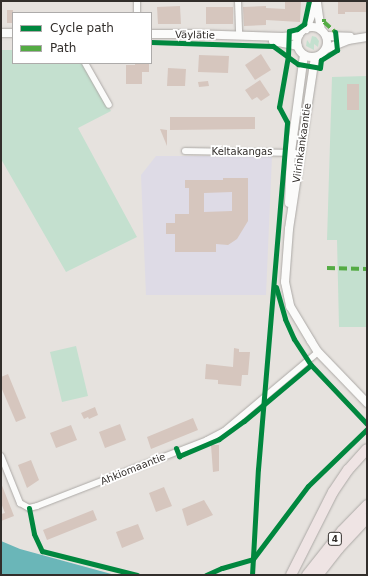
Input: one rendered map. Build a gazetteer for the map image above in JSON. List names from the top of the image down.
{
  "streets": {
    "highway": ["4"],
    "street": [
      "Väylätie",
      "Viirinkankaantie",
      "Keltakangas",
      "Ahkiomaantie"
    ]
  },
  "crossings": [
    ["Väylätie", "Viirinkankaantie"],
    ["Viirinkankaantie", "Keltakangas"],
    ["Viirinkankaantie", "Ahkiomaantie"]
  ],
  "legend": ["Cycle path", "Path"]
}
